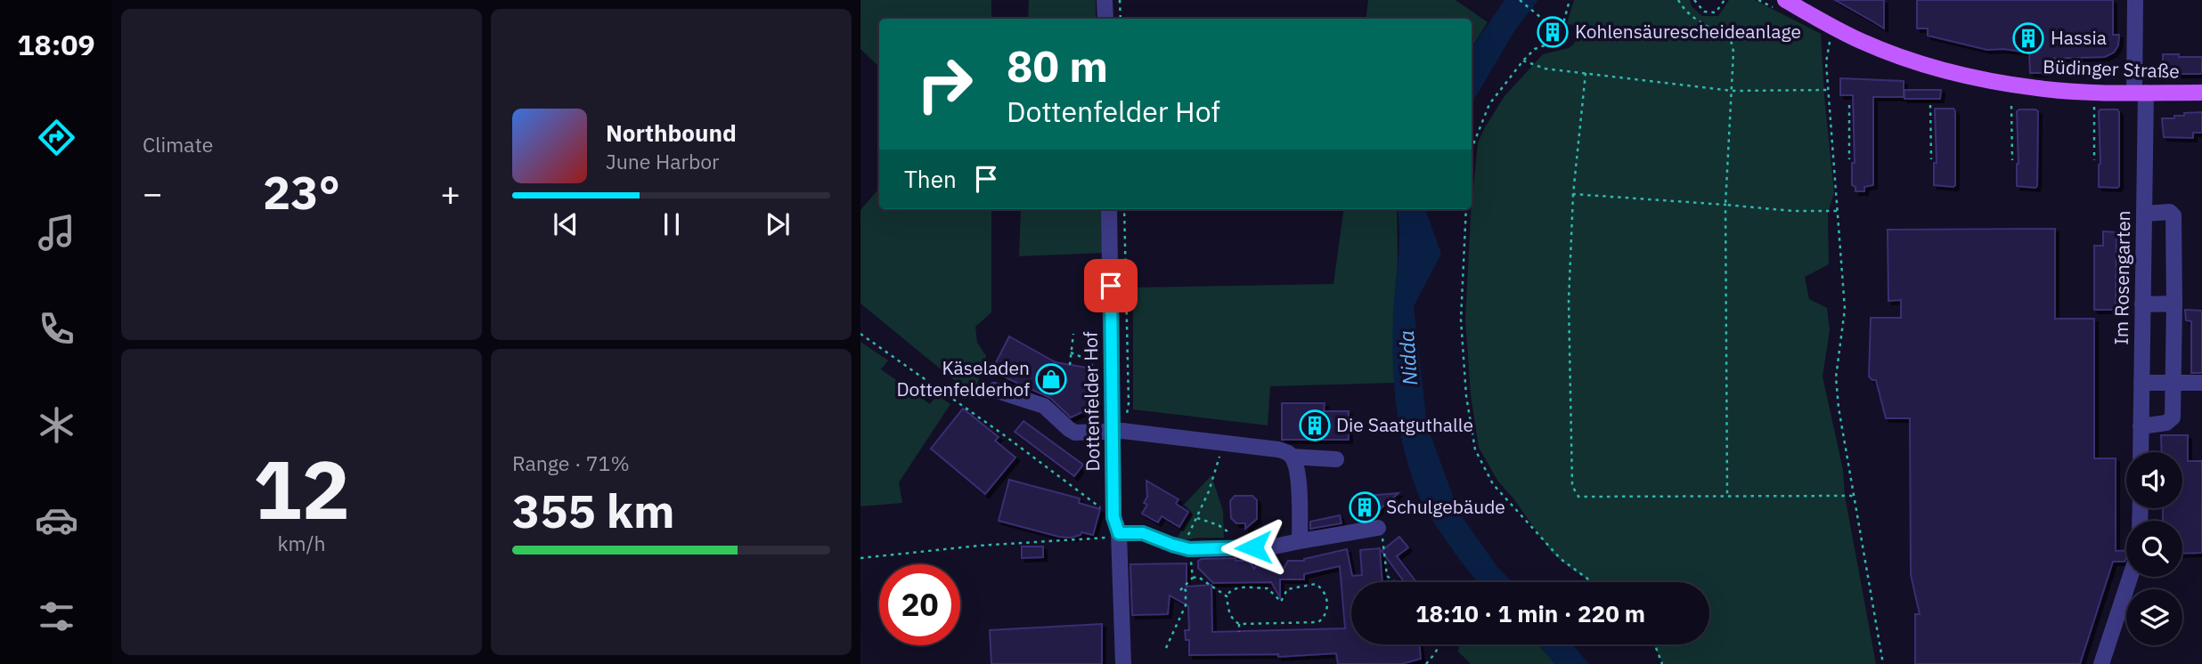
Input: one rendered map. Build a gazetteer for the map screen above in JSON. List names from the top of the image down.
{
  "streets": {
    "main road": ["Büdinger Straße"],
    "street": ["Im Rosengarten", "Dottenfelder Hof"]
  },
  "crossings": [
    ["Büdinger Straße", "Im Rosengarten"]
  ],
  "water": ["Nidda"],
  "places": {
    "building": [
      "Kohlensäurescheideanlage",
      "Hassia",
      "Die Saatguthalle",
      "Schulgebäude"
    ],
    "shop": ["Käseladen Dottenfelderhof"]
  },
  "page": {
    "tabs": "18:09",
    "tile": [
      "Climate",
      ["12", "km/h"],
      ["Range · 71%", "355 km"]
    ],
    "turn": ["80 m", "Dottenfelder Hof"],
    "song": ["Northbound", "June Harbor"],
    "then": "Then",
    "heat": ["−", "23°", "+"],
    "limit": "20",
    "trip": "18:10 · 1 min · 220 m"
  }
}
